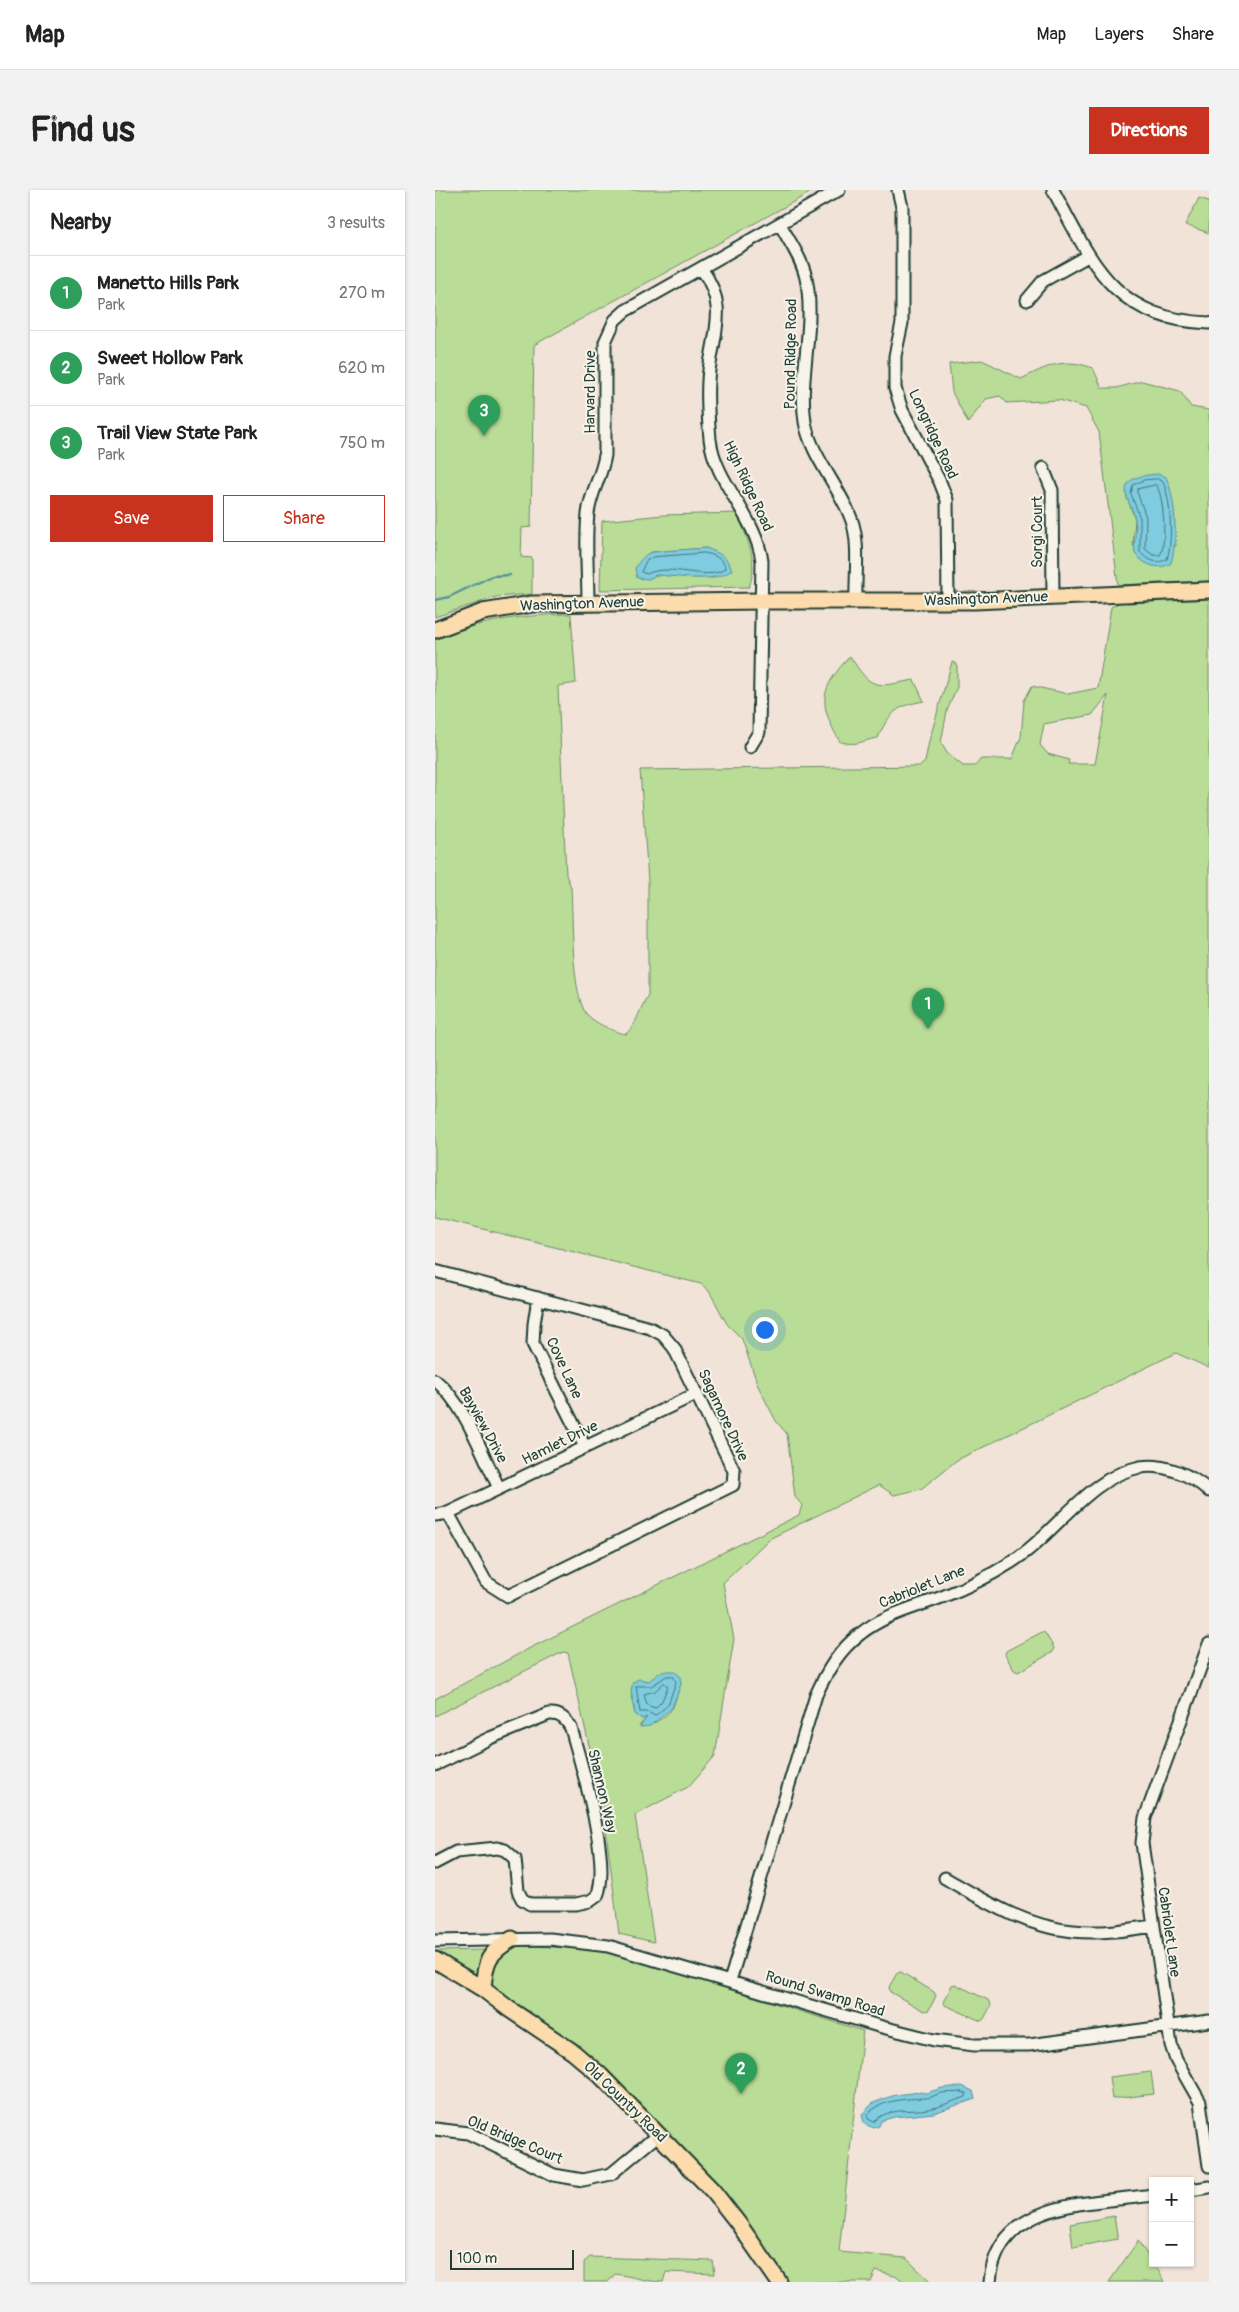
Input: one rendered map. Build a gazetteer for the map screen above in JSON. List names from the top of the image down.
{
  "streets": {
    "main road": ["Washington Avenue", "Old Country Road"],
    "street": [
      "Pound Ridge Road",
      "Harvard Drive",
      "Longridge Road",
      "High Ridge Road",
      "Sorgi Court",
      "Cove Lane",
      "Sagamore Drive",
      "Bayview Drive",
      "Hamlet Drive",
      "Cabriolet Lane",
      "Shannon Way",
      "Round Swamp Road",
      "Old Bridge Court"
    ]
  },
  "crossings": [
    ["Pound Ridge Road", "Harvard Drive"],
    ["Pound Ridge Road", "Washington Avenue"],
    ["Harvard Drive", "High Ridge Road"],
    ["Harvard Drive", "Washington Avenue"],
    ["Longridge Road", "Washington Avenue"],
    ["High Ridge Road", "Washington Avenue"],
    ["Sorgi Court", "Washington Avenue"],
    ["Cove Lane", "Sagamore Drive"],
    ["Cove Lane", "Hamlet Drive"],
    ["Sagamore Drive", "Hamlet Drive"],
    ["Bayview Drive", "Hamlet Drive"],
    ["Cabriolet Lane", "Round Swamp Road"],
    ["Old Country Road", "Old Bridge Court"]
  ],
  "scale_bar": "100 m",
  "page": {
    "header": "Map",
    "nav": ["Map", "Layers", "Share"],
    "buttons": [
      "Directions",
      ["Save", "Share"]
    ],
    "title": "Find us",
    "heading": ["Nearby", "3 results"],
    "list": [
      {
        "mark": "1",
        "name": "Manetto Hills Park",
        "note": "Park",
        "value": "270 m"
      },
      {
        "mark": "2",
        "name": "Sweet Hollow Park",
        "note": "Park",
        "value": "620 m"
      },
      {
        "mark": "3",
        "name": "Trail View State Park",
        "note": "Park",
        "value": "750 m"
      }
    ],
    "pins": ["3", "1", "2"],
    "map_buttons": ["+", "−"],
    "scale": "100 m"
  }
}
